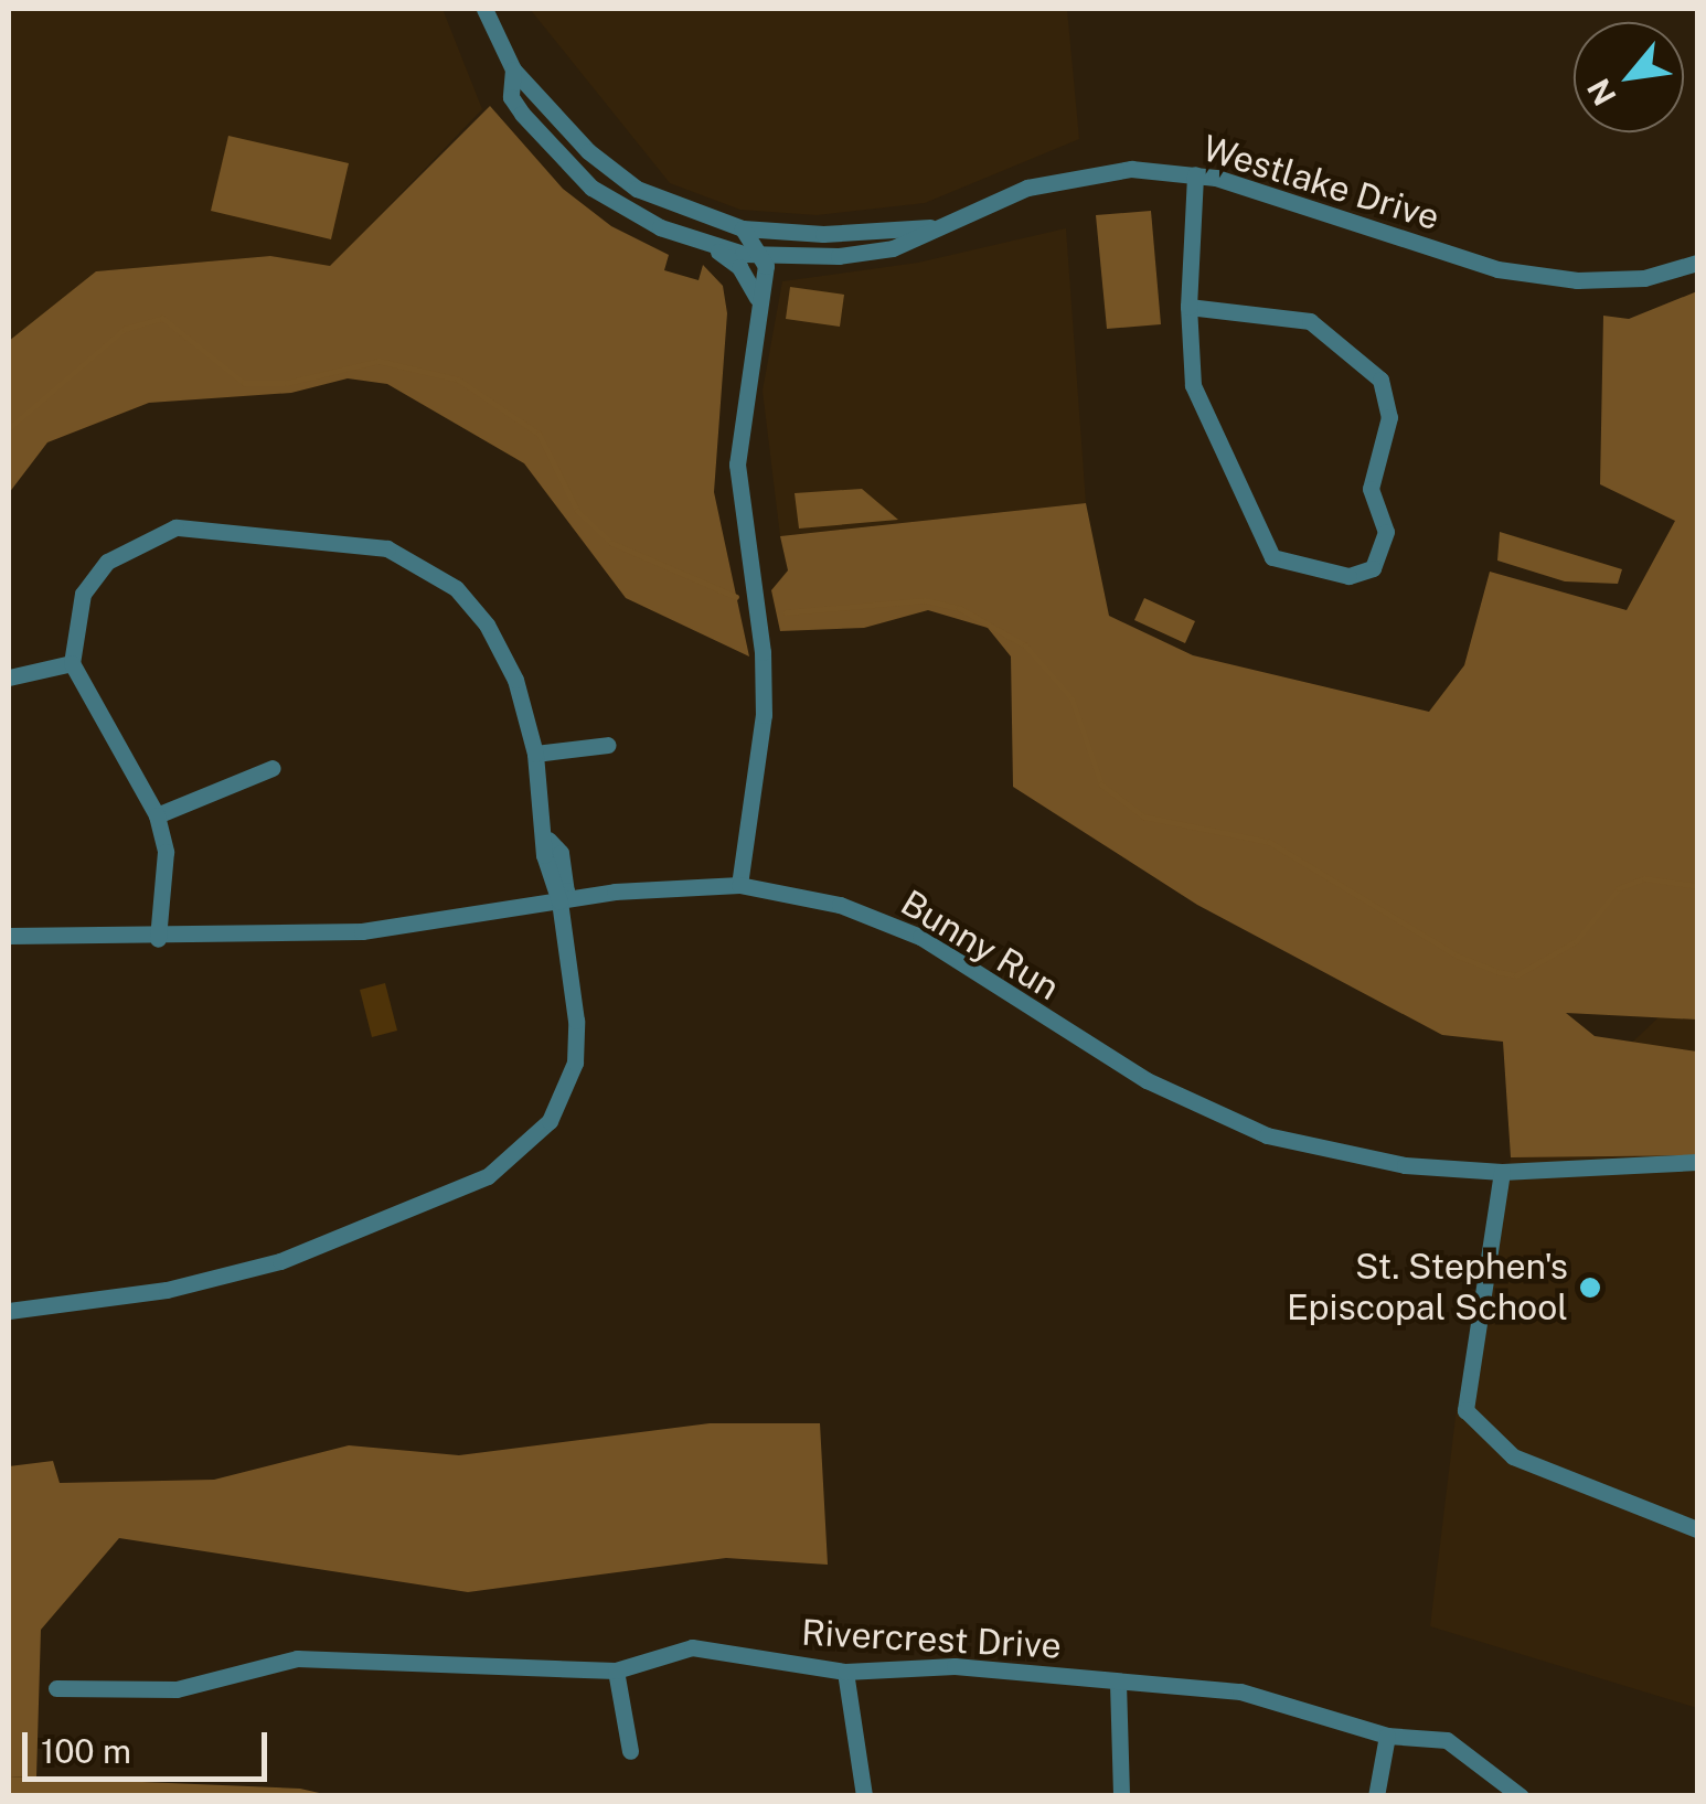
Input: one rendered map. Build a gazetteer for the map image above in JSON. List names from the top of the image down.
{
  "streets": {
    "street": ["Westlake Drive", "Bunny Run", "Rivercrest Drive"]
  },
  "places": ["St. Stephen's Episcopal School"],
  "scale_bar": "100 m",
  "north": "bottom left"
}
